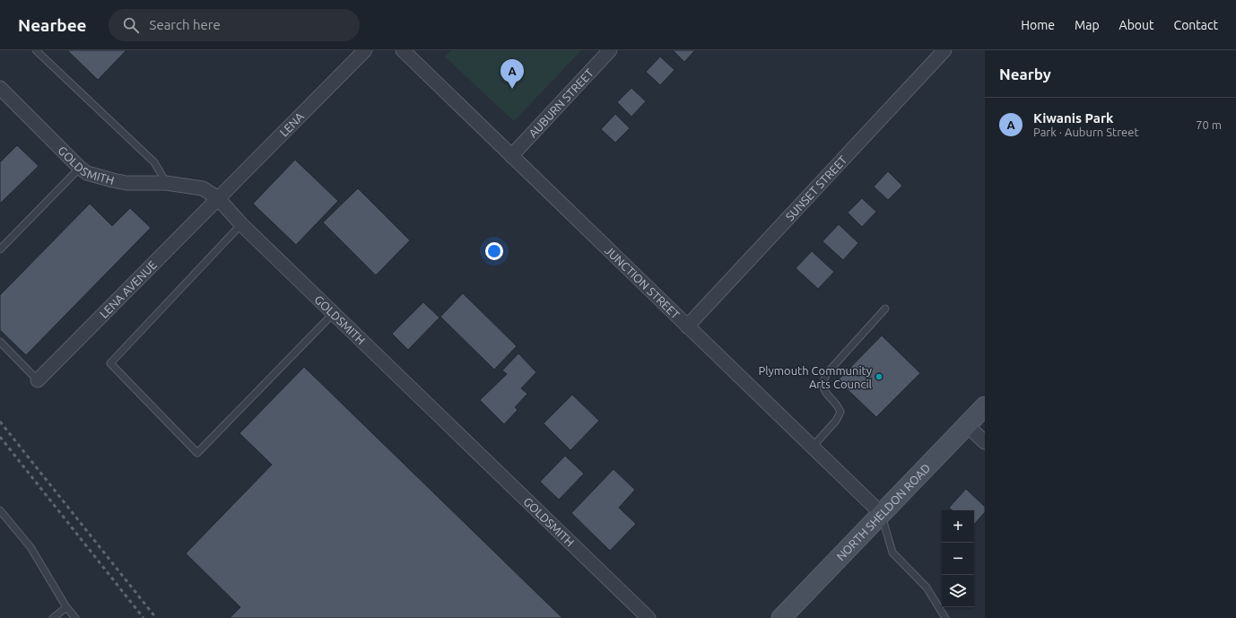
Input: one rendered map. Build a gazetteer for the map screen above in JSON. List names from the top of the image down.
{
  "streets": {
    "main road": ["NORTH SHELDON ROAD"],
    "street": [
      "AUBURN STREET",
      "LENA",
      "GOLDSMITH",
      "SUNSET STREET",
      "JUNCTION STREET",
      "LENA AVENUE"
    ]
  },
  "crossings": [
    ["AUBURN STREET", "JUNCTION STREET"],
    ["LENA", "GOLDSMITH"],
    ["LENA", "LENA AVENUE"],
    ["GOLDSMITH", "LENA AVENUE"],
    ["SUNSET STREET", "JUNCTION STREET"],
    ["JUNCTION STREET", "NORTH SHELDON ROAD"]
  ],
  "places": ["Plymouth Community Arts Council"],
  "page": {
    "header": "Nearbee",
    "search": "Search here",
    "nav": [
      "Home",
      "Map",
      "About",
      "Contact"
    ],
    "heading": "Nearby",
    "pins": "A",
    "list": [
      {
        "mark": "A",
        "name": "Kiwanis Park",
        "note": "Park · Auburn Street",
        "value": "70 m"
      }
    ],
    "map_buttons": ["+", "−"]
  }
}
